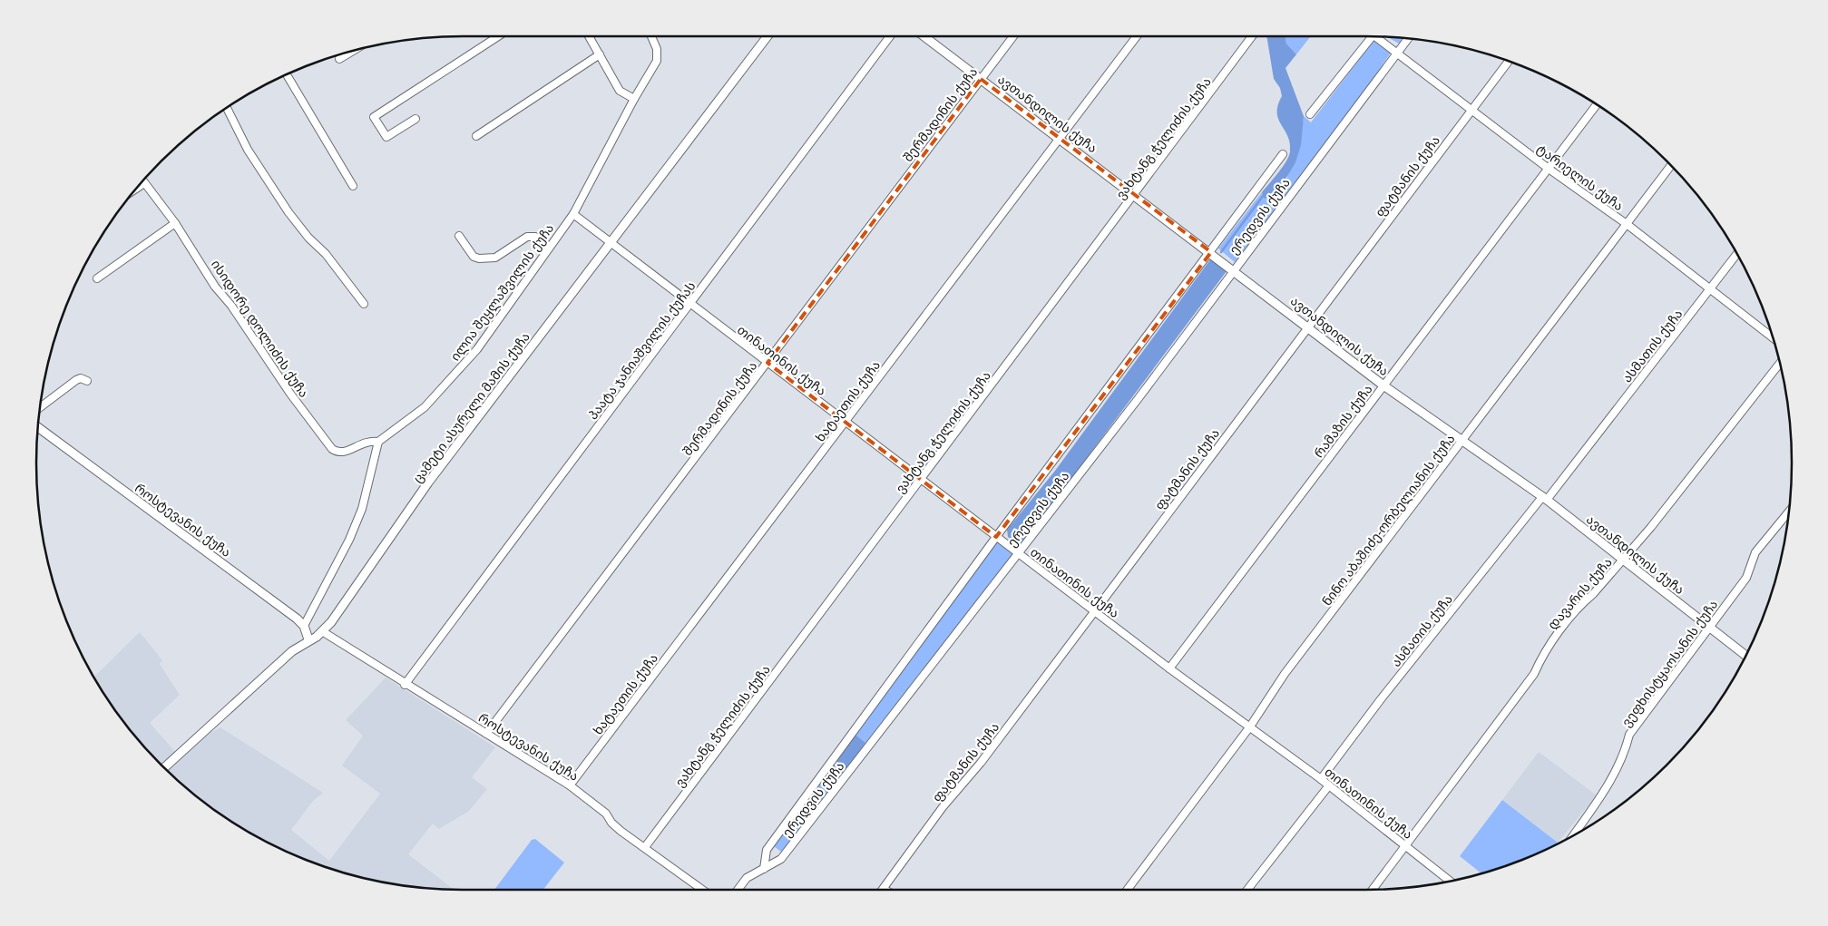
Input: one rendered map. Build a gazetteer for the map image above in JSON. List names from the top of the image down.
{
  "streets": {
    "street": [
      "ავთანდილის ქუჩა",
      "შერმადინის ქუჩა",
      "ვახტანგ ჭელიძის ქუჩა",
      "ფატმანის ქუჩა",
      "ტარიელის ქუჩა",
      "ერედვის ქუჩა",
      "ილია შეყლაშვილის ქუჩა",
      "ისიდორე დოლიძის ქუჩა",
      "ასმათის ქუჩა",
      "პაატა ჯანიაშვილის ქუჩას",
      "თინათინის ქუჩა",
      "ხატაეთის ქუჩა",
      "ცამეტი ასურელი მამის ქუჩა",
      "რამაზის ქუჩა",
      "როსტევანის ქუჩა",
      "ნინო აბაშიძე-ორბელიანის ქუჩა",
      "დავარის ქუჩა",
      "ვეფხისტყაოსანის ქუჩა"
    ]
  },
  "crossings": [
    ["ავთანდილის ქუჩა", "შერმადინის ქუჩა"],
    ["ავთანდილის ქუჩა", "ვახტანგ ჭელიძის ქუჩა"],
    ["ავთანდილის ქუჩა", "ფატმანის ქუჩა"],
    ["ავთანდილის ქუჩა", "ერედვის ქუჩა"],
    ["ავთანდილის ქუჩა", "ასმათის ქუჩა"],
    ["ავთანდილის ქუჩა", "ხატაეთის ქუჩა"],
    ["ავთანდილის ქუჩა", "რამაზის ქუჩა"],
    ["ავთანდილის ქუჩა", "ნინო აბაშიძე-ორბელიანის ქუჩა"],
    ["ავთანდილის ქუჩა", "დავარის ქუჩა"],
    ["ავთანდილის ქუჩა", "ვეფხისტყაოსანის ქუჩა"],
    ["შერმადინის ქუჩა", "თინათინის ქუჩა"],
    ["შერმადინის ქუჩა", "როსტევანის ქუჩა"],
    ["ვახტანგ ჭელიძის ქუჩა", "თინათინის ქუჩა"],
    ["ვახტანგ ჭელიძის ქუჩა", "როსტევანის ქუჩა"],
    ["ფატმანის ქუჩა", "ტარიელის ქუჩა"],
    ["ფატმანის ქუჩა", "თინათინის ქუჩა"],
    ["ტარიელის ქუჩა", "ერედვის ქუჩა"],
    ["ტარიელის ქუჩა", "ასმათის ქუჩა"],
    ["ტარიელის ქუჩა", "რამაზის ქუჩა"],
    ["ტარიელის ქუჩა", "ნინო აბაშიძე-ორბელიანის ქუჩა"],
    ["ერედვის ქუჩა", "თინათინის ქუჩა"],
    ["ილია შეყლაშვილის ქუჩა", "ისიდორე დოლიძის ქუჩა"],
    ["ილია შეყლაშვილის ქუჩა", "თინათინის ქუჩა"],
    ["ასმათის ქუჩა", "თინათინის ქუჩა"],
    ["პაატა ჯანიაშვილის ქუჩას", "თინათინის ქუჩა"],
    ["პაატა ჯანიაშვილის ქუჩას", "როსტევანის ქუჩა"],
    ["თინათინის ქუჩა", "ხატაეთის ქუჩა"],
    ["თინათინის ქუჩა", "ცამეტი ასურელი მამის ქუჩა"],
    ["თინათინის ქუჩა", "რამაზის ქუჩა"],
    ["თინათინის ქუჩა", "ნინო აბაშიძე-ორბელიანის ქუჩა"],
    ["თინათინის ქუჩა", "დავარის ქუჩა"],
    ["ხატაეთის ქუჩა", "როსტევანის ქუჩა"],
    ["ცამეტი ასურელი მამის ქუჩა", "როსტევანის ქუჩა"]
  ]
}
